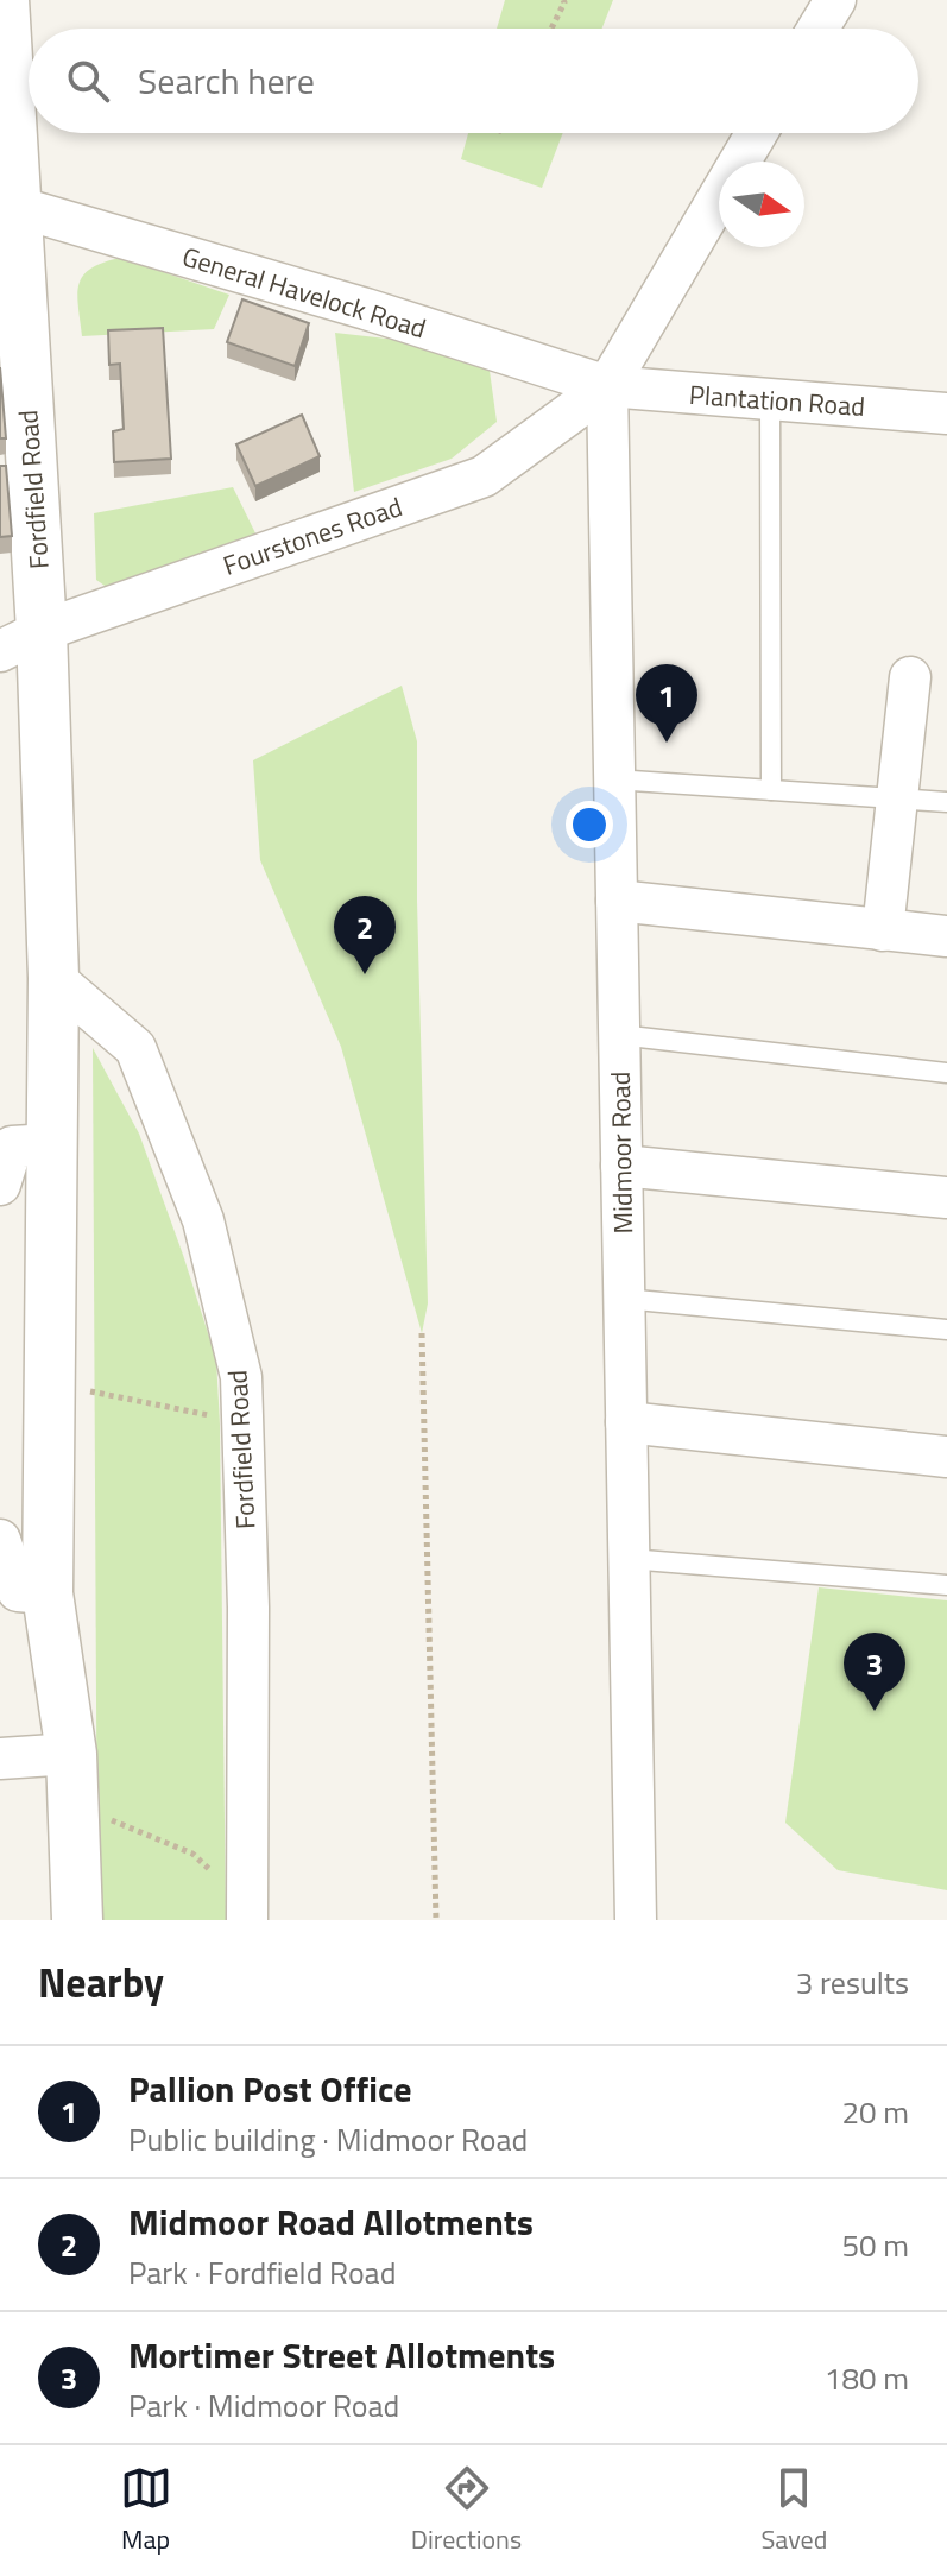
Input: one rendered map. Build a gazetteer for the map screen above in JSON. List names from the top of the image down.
{
  "streets": {
    "street": [
      "General Havelock Road",
      "Plantation Road",
      "Fordfield Road",
      "Fourstones Road",
      "Midmoor Road"
    ]
  },
  "crossings": [
    ["General Havelock Road", "Plantation Road"],
    ["General Havelock Road", "Fordfield Road"],
    ["General Havelock Road", "Fourstones Road"],
    ["General Havelock Road", "Midmoor Road"],
    ["Plantation Road", "Fourstones Road"],
    ["Plantation Road", "Midmoor Road"],
    ["Fordfield Road", "Fourstones Road"],
    ["Fourstones Road", "Midmoor Road"]
  ],
  "north": "right",
  "page": {
    "search": "Search here",
    "pins": ["1", "2", "3"],
    "heading": ["Nearby", "3 results"],
    "list": [
      {
        "mark": "1",
        "name": "Pallion Post Office",
        "note": "Public building · Midmoor Road",
        "value": "20 m"
      },
      {
        "mark": "2",
        "name": "Midmoor Road Allotments",
        "note": "Park · Fordfield Road",
        "value": "50 m"
      },
      {
        "mark": "3",
        "name": "Mortimer Street Allotments",
        "note": "Park · Midmoor Road",
        "value": "180 m"
      }
    ],
    "nav": ["Map", "Directions", "Saved"]
  }
}
